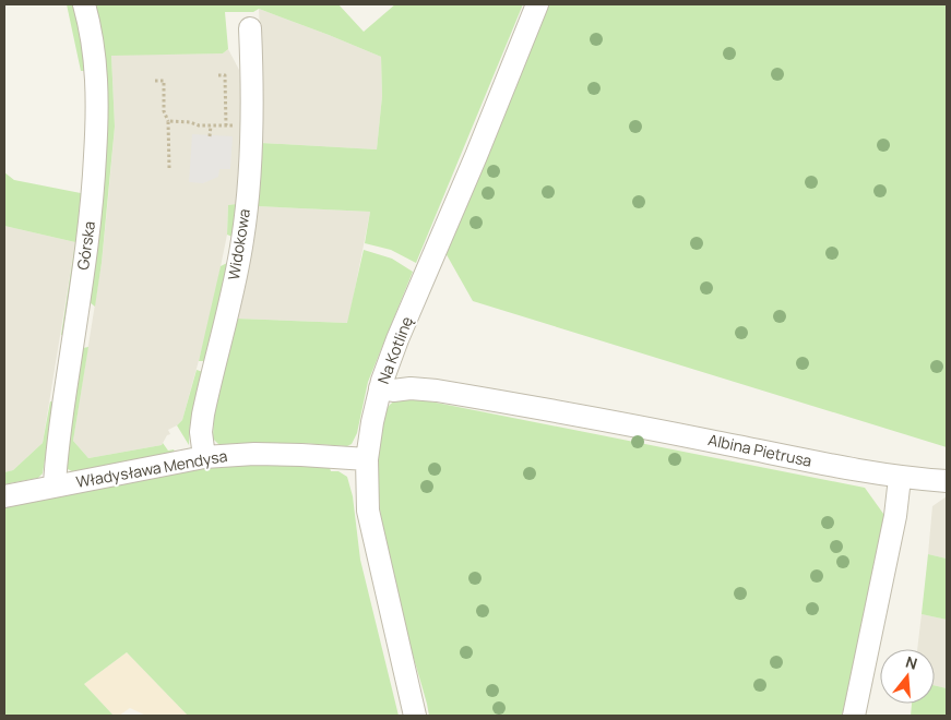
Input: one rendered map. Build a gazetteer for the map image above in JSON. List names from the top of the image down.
{
  "streets": {
    "street": [
      "Widokowa",
      "Górska",
      "Na Kotlinę",
      "Albina Pietrusa",
      "Władysława Mendysa"
    ]
  },
  "crossings": [
    ["Widokowa", "Władysława Mendysa"],
    ["Górska", "Władysława Mendysa"],
    ["Na Kotlinę", "Albina Pietrusa"],
    ["Na Kotlinę", "Władysława Mendysa"]
  ],
  "north": "top"
}
